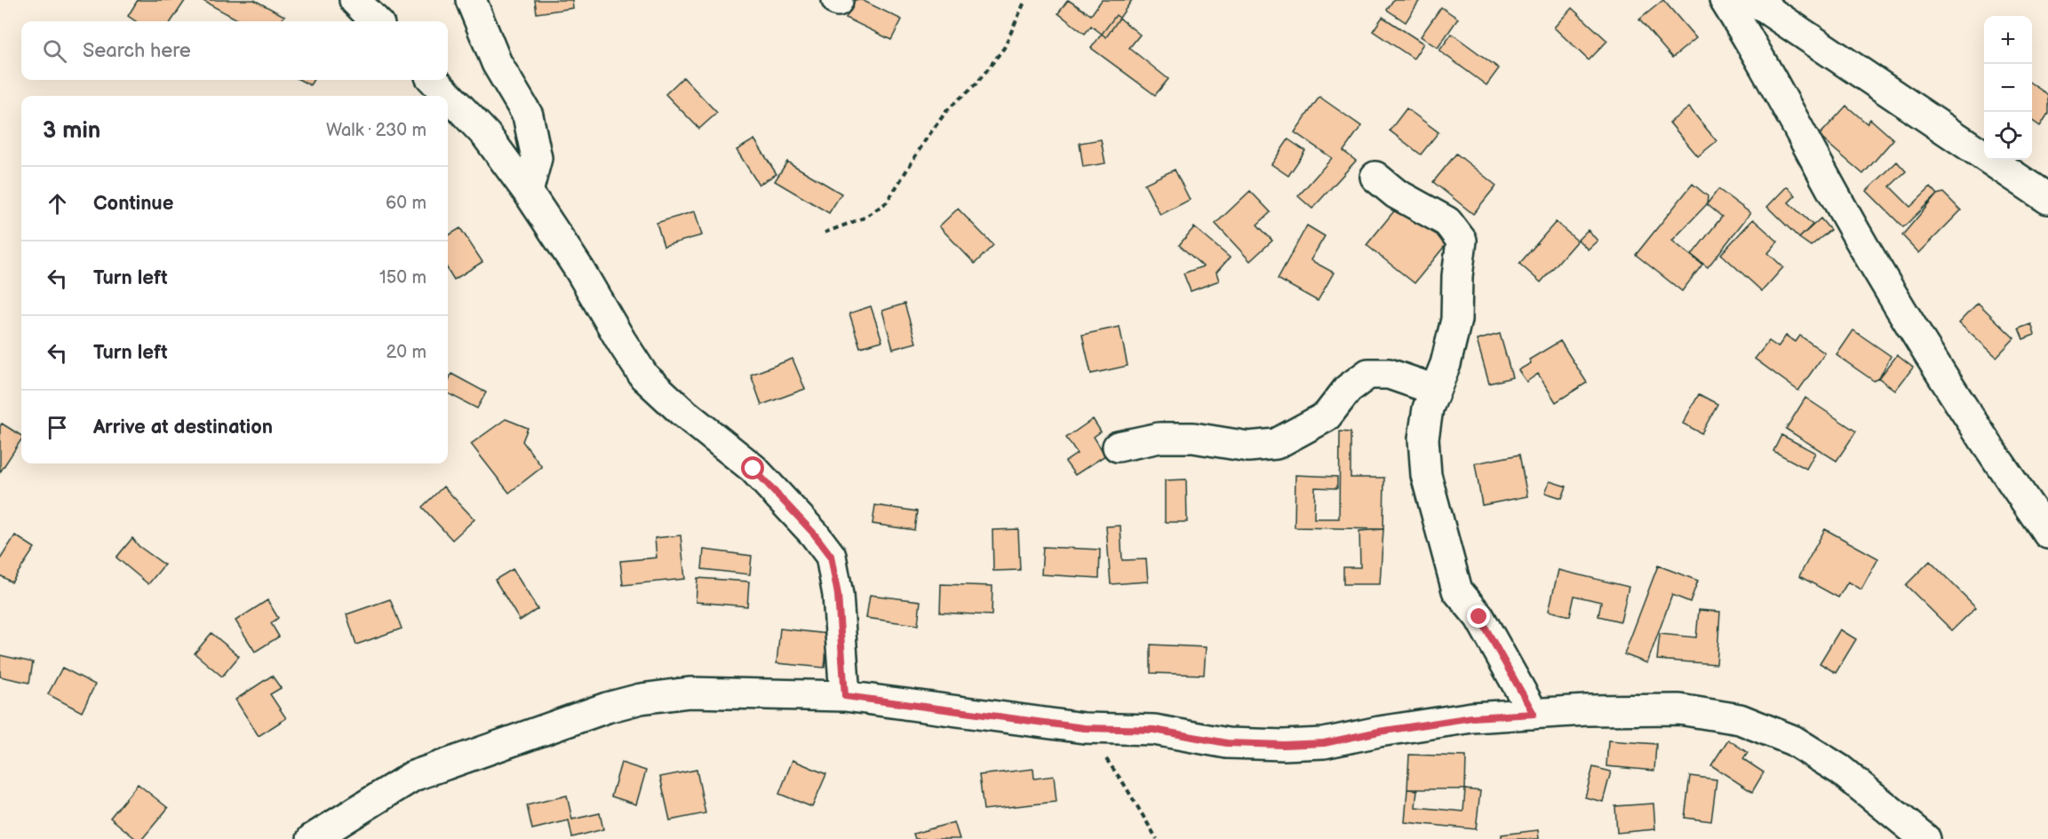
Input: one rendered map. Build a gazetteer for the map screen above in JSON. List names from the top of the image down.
{
  "page": {
    "map_buttons": ["+", "−"],
    "search": "Search here",
    "heading": ["3 min", "Walk · 230 m"],
    "list": [
      ["Continue", "60 m"],
      ["Turn left", "150 m"],
      ["Turn left", "20 m"],
      "Arrive at destination"
    ]
  }
}
